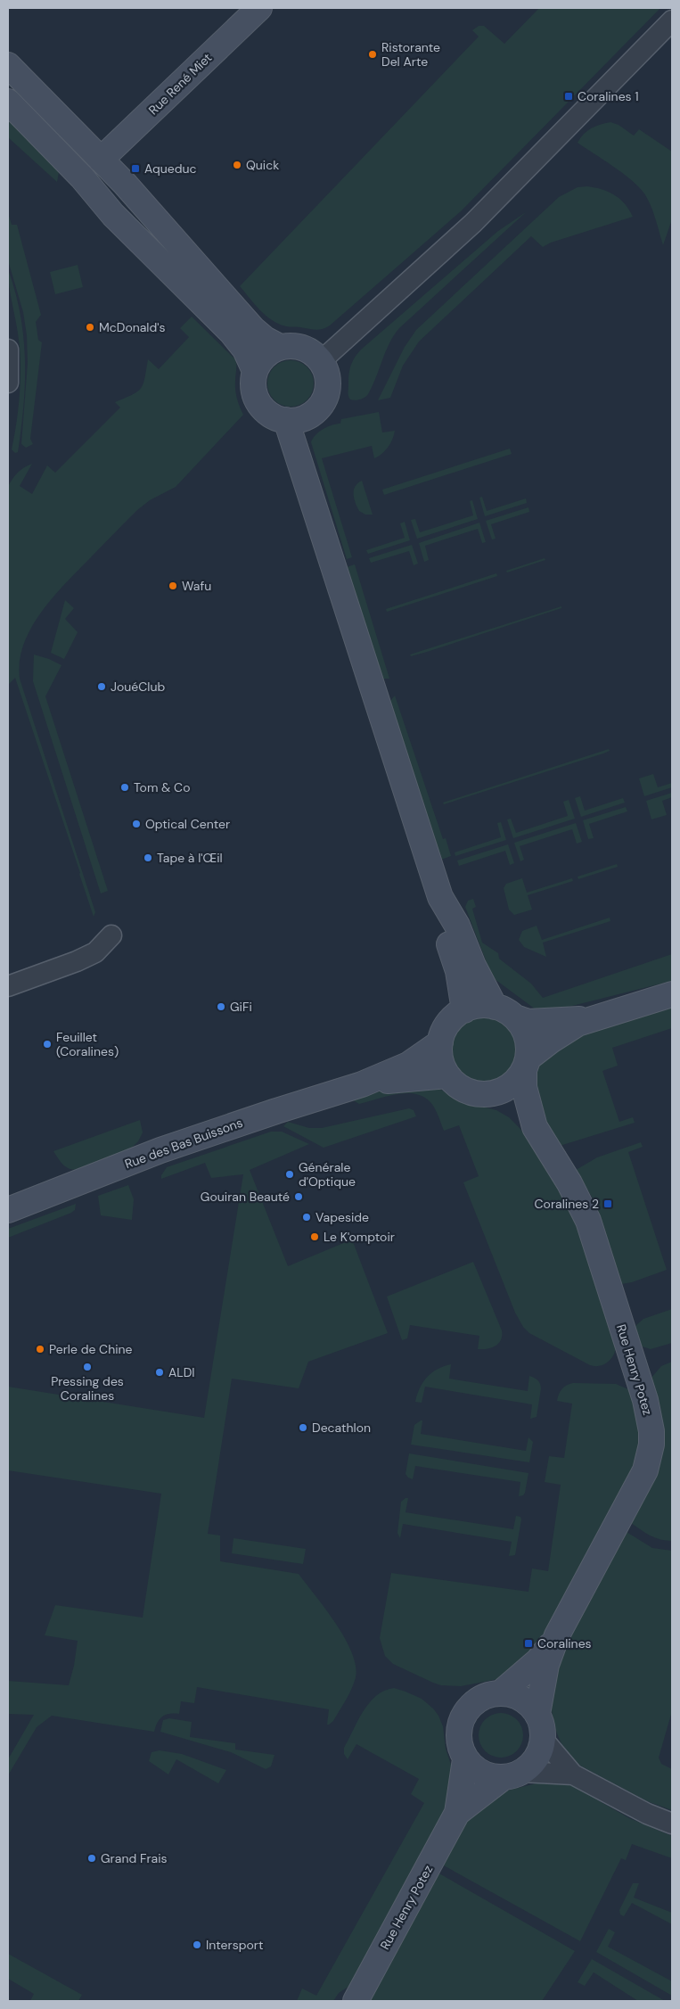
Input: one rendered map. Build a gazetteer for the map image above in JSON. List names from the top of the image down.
{
  "streets": {
    "street": ["Rue René Miet", "Rue des Bas Buissons", "Rue Henry Potez"]
  },
  "crossings": [
    ["Rue des Bas Buissons", "Rue Henry Potez"]
  ],
  "places": {
    "other": [
      "Ristorante Del Arte",
      "Quick",
      "McDonald's",
      "Wafu",
      "JouéClub",
      "Tom & Co",
      "Optical Center",
      "Tape à l'Œil",
      "GiFi",
      "Feuillet (Coralines)",
      "Générale d'Optique",
      "Gouiran Beauté",
      "Vapeside",
      "Le K'omptoir",
      "Perle de Chine",
      "Pressing des Coralines",
      "ALDI",
      "Decathlon",
      "Grand Frais",
      "Intersport"
    ],
    "transit": [
      "Coralines 1",
      "Aqueduc",
      "Coralines 2",
      "Coralines"
    ]
  }
}
